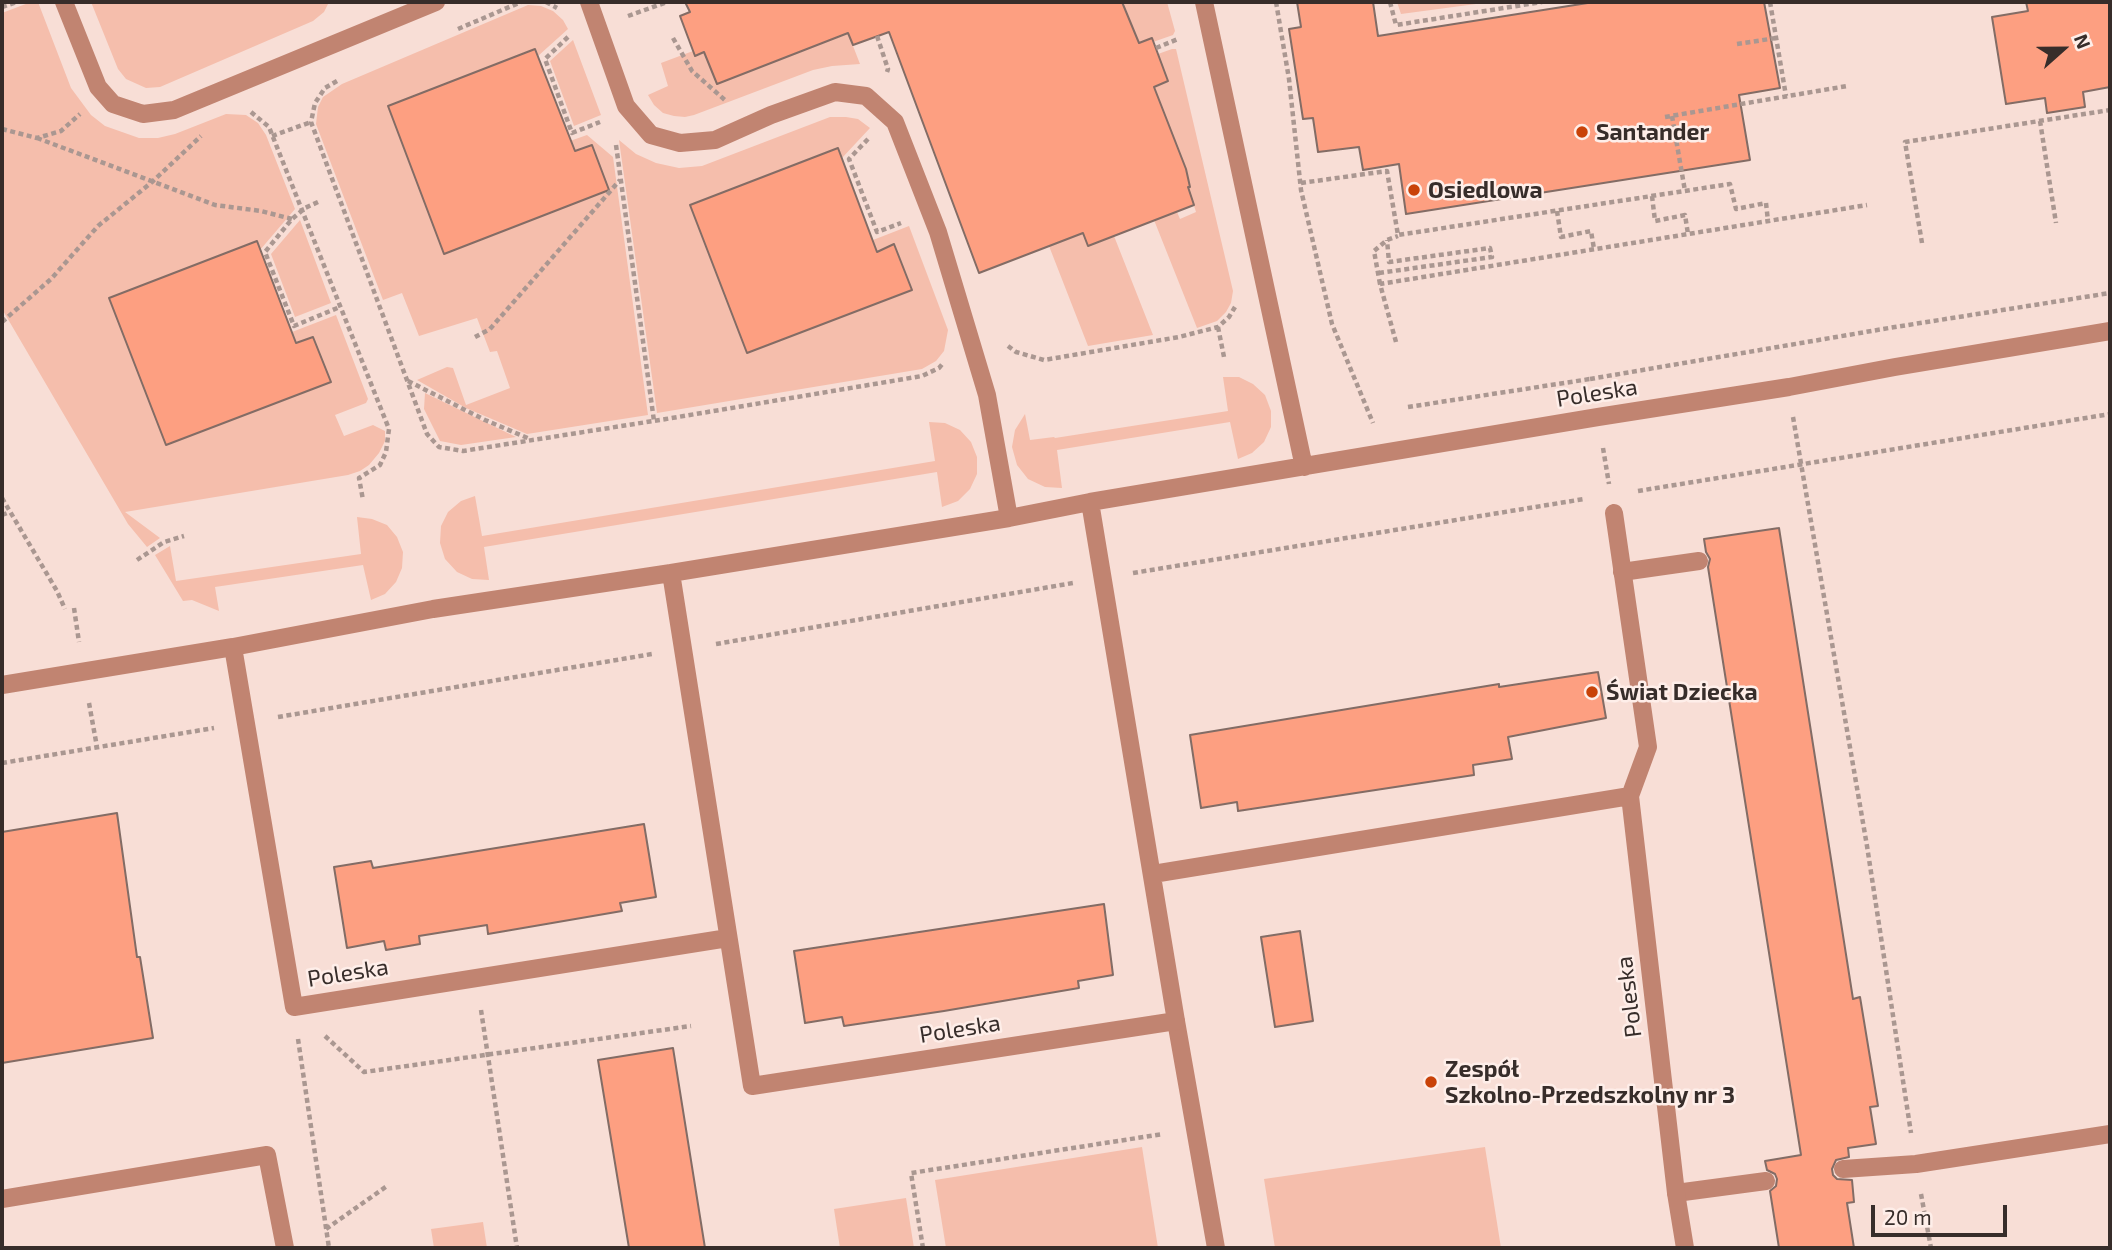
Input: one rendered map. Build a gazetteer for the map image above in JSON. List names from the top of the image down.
{
  "streets": {
    "street": ["Poleska"]
  },
  "places": [
    "Santander",
    "Osiedlowa",
    "Świat Dziecka",
    "Zespół Szkolno-Przedszkolny nr 3"
  ],
  "scale_bar": "20 m",
  "north": "right"
}
